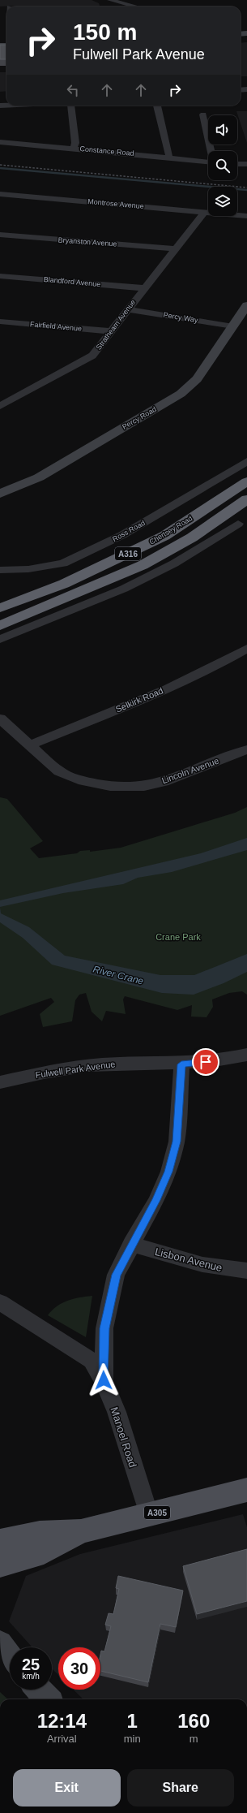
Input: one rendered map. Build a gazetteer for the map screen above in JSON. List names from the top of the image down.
{
  "streets": {
    "highway": ["Chertsey Road", "A316"],
    "main road": ["A305"],
    "street": [
      "Constance Road",
      "Montrose Avenue",
      "Bryanston Avenue",
      "Blandford Avenue",
      "Percy Way",
      "Strathearn Avenue",
      "Fairfield Avenue",
      "Percy Road",
      "Ross Road",
      "Selkirk Road",
      "Lincoln Avenue",
      "Fulwell Park Avenue",
      "Lisbon Avenue",
      "Manoel Road"
    ]
  },
  "crossings": [
    ["Montrose Avenue", "Strathearn Avenue"],
    ["Bryanston Avenue", "Strathearn Avenue"],
    ["Blandford Avenue", "Strathearn Avenue"],
    ["Percy Way", "Strathearn Avenue"],
    ["Percy Way", "Percy Road"],
    ["Strathearn Avenue", "Fairfield Avenue"],
    ["Selkirk Road", "Lincoln Avenue"],
    ["Fulwell Park Avenue", "Manoel Road"],
    ["Lisbon Avenue", "Manoel Road"],
    ["Manoel Road", "A305"]
  ],
  "water": ["River Crane"],
  "parks": ["Crane Park"],
  "page": {
    "turn": ["150 m", "Fulwell Park Avenue"],
    "speed": "25 km/h",
    "limit": "30",
    "eta": [
      "12:14",
      "Arrival",
      "1",
      "min",
      "160",
      "m"
    ],
    "buttons": ["Exit", "Share"]
  }
}
